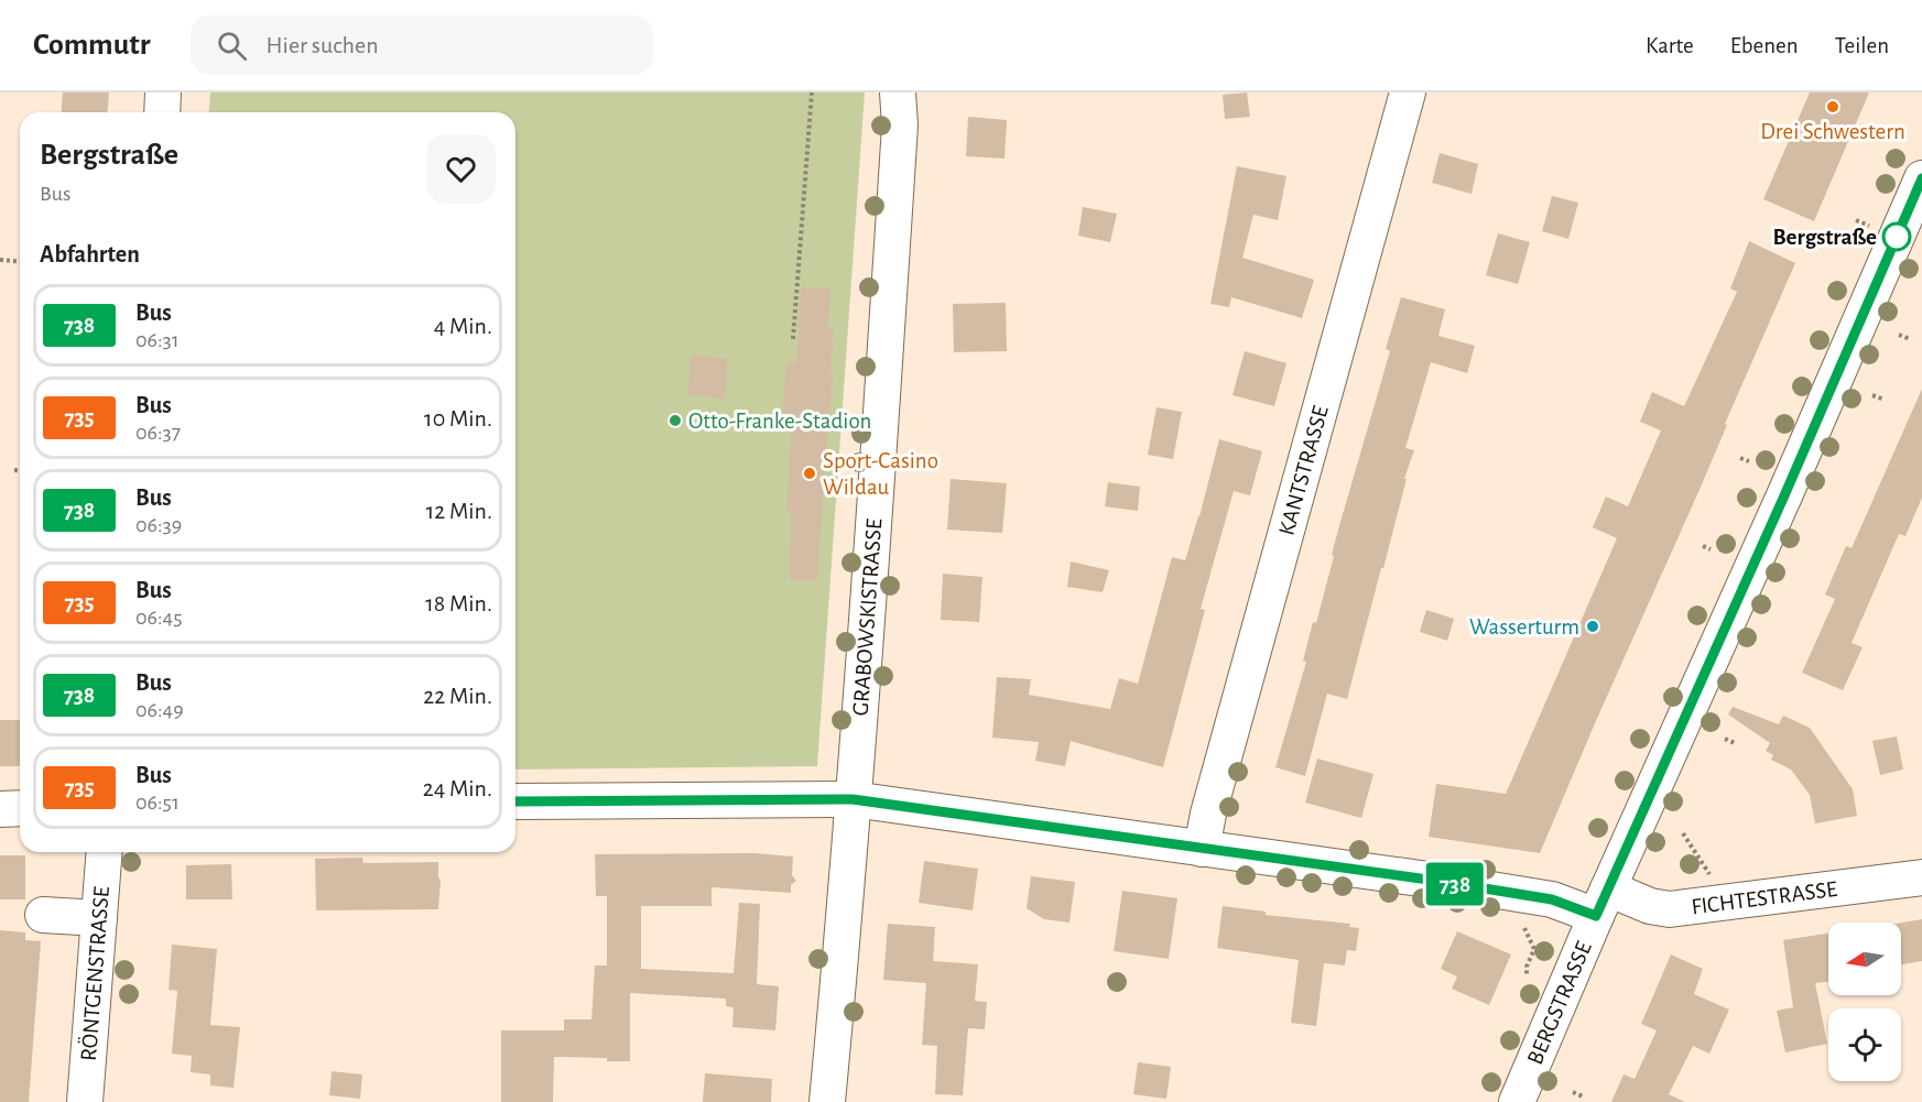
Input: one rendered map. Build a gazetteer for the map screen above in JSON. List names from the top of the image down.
{
  "streets": {
    "street": [
      "KANTSTRASSE",
      "GRABOWSKISTRASSE",
      "FICHTESTRASSE",
      "RÖNTGENSTRASSE",
      "BERGSTRASSE"
    ]
  },
  "crossings": [
    ["KANTSTRASSE", "FICHTESTRASSE"],
    ["GRABOWSKISTRASSE", "FICHTESTRASSE"],
    ["FICHTESTRASSE", "BERGSTRASSE"]
  ],
  "places": [
    "Drei Schwestern",
    "Bergstraße",
    "Otto-Franke-Stadion",
    "Sport-Casino Wildau",
    "Wasserturm"
  ],
  "lines": ["bus line 738"],
  "north": "left",
  "page": {
    "header": "Commutr",
    "search": "Hier suchen",
    "nav": ["Karte", "Ebenen", "Teilen"],
    "on_map": "738",
    "heading": [
      ["Bergstraße", "Bus"],
      "Abfahrten"
    ],
    "list": [
      {
        "mark": "738",
        "name": "Bus",
        "note": "06:31",
        "value": "4 Min."
      },
      {
        "mark": "735",
        "name": "Bus",
        "note": "06:37",
        "value": "10 Min."
      },
      {
        "mark": "738",
        "name": "Bus",
        "note": "06:39",
        "value": "12 Min."
      },
      {
        "mark": "735",
        "name": "Bus",
        "note": "06:45",
        "value": "18 Min."
      },
      {
        "mark": "738",
        "name": "Bus",
        "note": "06:49",
        "value": "22 Min."
      },
      {
        "mark": "735",
        "name": "Bus",
        "note": "06:51",
        "value": "24 Min."
      }
    ]
  }
}
